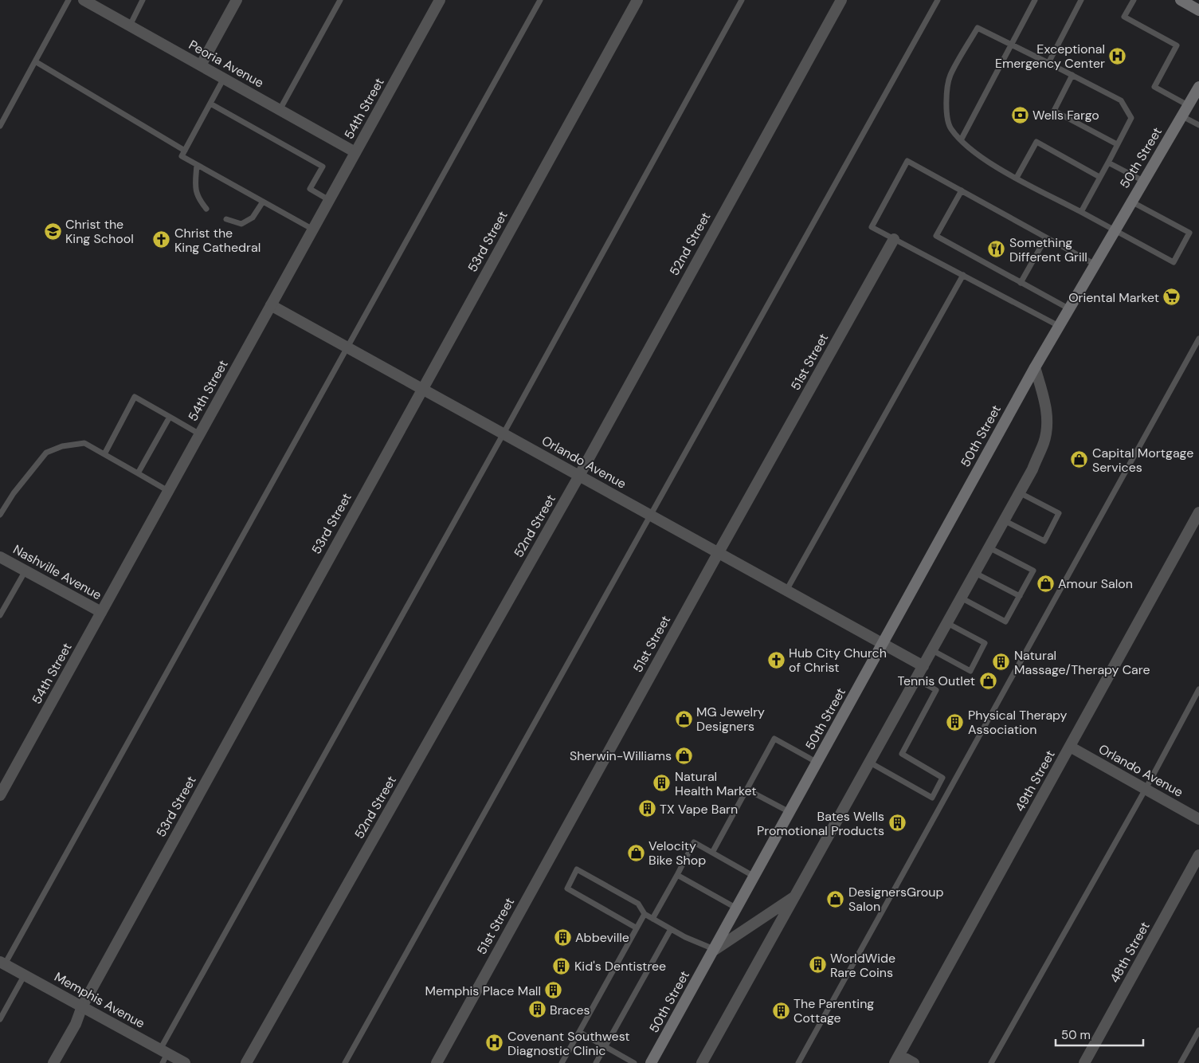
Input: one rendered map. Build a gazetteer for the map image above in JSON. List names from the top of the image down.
{
  "streets": {
    "main road": ["50th Street"],
    "street": [
      "Peoria Avenue",
      "54th Street",
      "53rd Street",
      "52nd Street",
      "51st Street",
      "Orlando Avenue",
      "Nashville Avenue",
      "49th Street",
      "48th Street",
      "Memphis Avenue"
    ]
  },
  "crossings": [
    ["Peoria Avenue", "54th Street"],
    ["54th Street", "Orlando Avenue"],
    ["54th Street", "Nashville Avenue"],
    ["50th Street", "Orlando Avenue"],
    ["53rd Street", "Orlando Avenue"],
    ["53rd Street", "Memphis Avenue"],
    ["52nd Street", "Orlando Avenue"],
    ["51st Street", "Orlando Avenue"],
    ["Orlando Avenue", "49th Street"]
  ],
  "places": {
    "hospital": ["Exceptional Emergency Center", "Covenant Southwest Diagnostic Clinic"],
    "bank": ["Wells Fargo"],
    "school or university": ["Christ the King School"],
    "church": ["Christ the King Cathedral", "Hub City Church of Christ"],
    "restaurant": ["Something Different Grill"],
    "supermarket": ["Oriental Market"],
    "shop": [
      "Capital Mortgage Services",
      "Amour Salon",
      "Tennis Outlet",
      "MG Jewelry Designers",
      "Sherwin-Williams",
      "Velocity Bike Shop",
      "DesignersGroup Salon"
    ],
    "building": [
      "Natural Massage/Therapy Care",
      "Physical Therapy Association",
      "Natural Health Market",
      "TX Vape Barn",
      "Bates Wells Promotional Products",
      "Abbeville",
      "WorldWide Rare Coins",
      "Kid's Dentistree",
      "Memphis Place Mall",
      "Braces",
      "The Parenting Cottage"
    ]
  },
  "scale_bar": "50 m"
}
